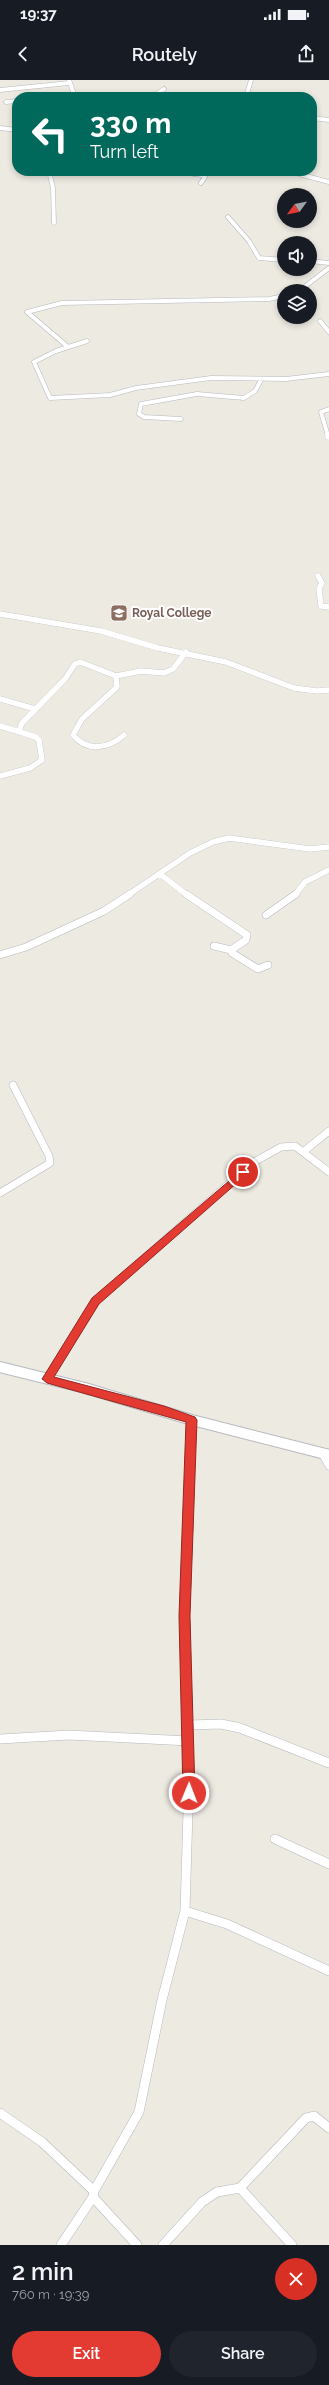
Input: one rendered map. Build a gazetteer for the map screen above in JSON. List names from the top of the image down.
{
  "places": {
    "school or university": ["Royal College"]
  },
  "north": "bottom left",
  "page": {
    "status": "19:37",
    "header": "Routely",
    "turn": ["330 m", "Turn left"],
    "heading": ["2 min", "760 m · 19:39"],
    "buttons": ["Exit", "Share"]
  }
}
